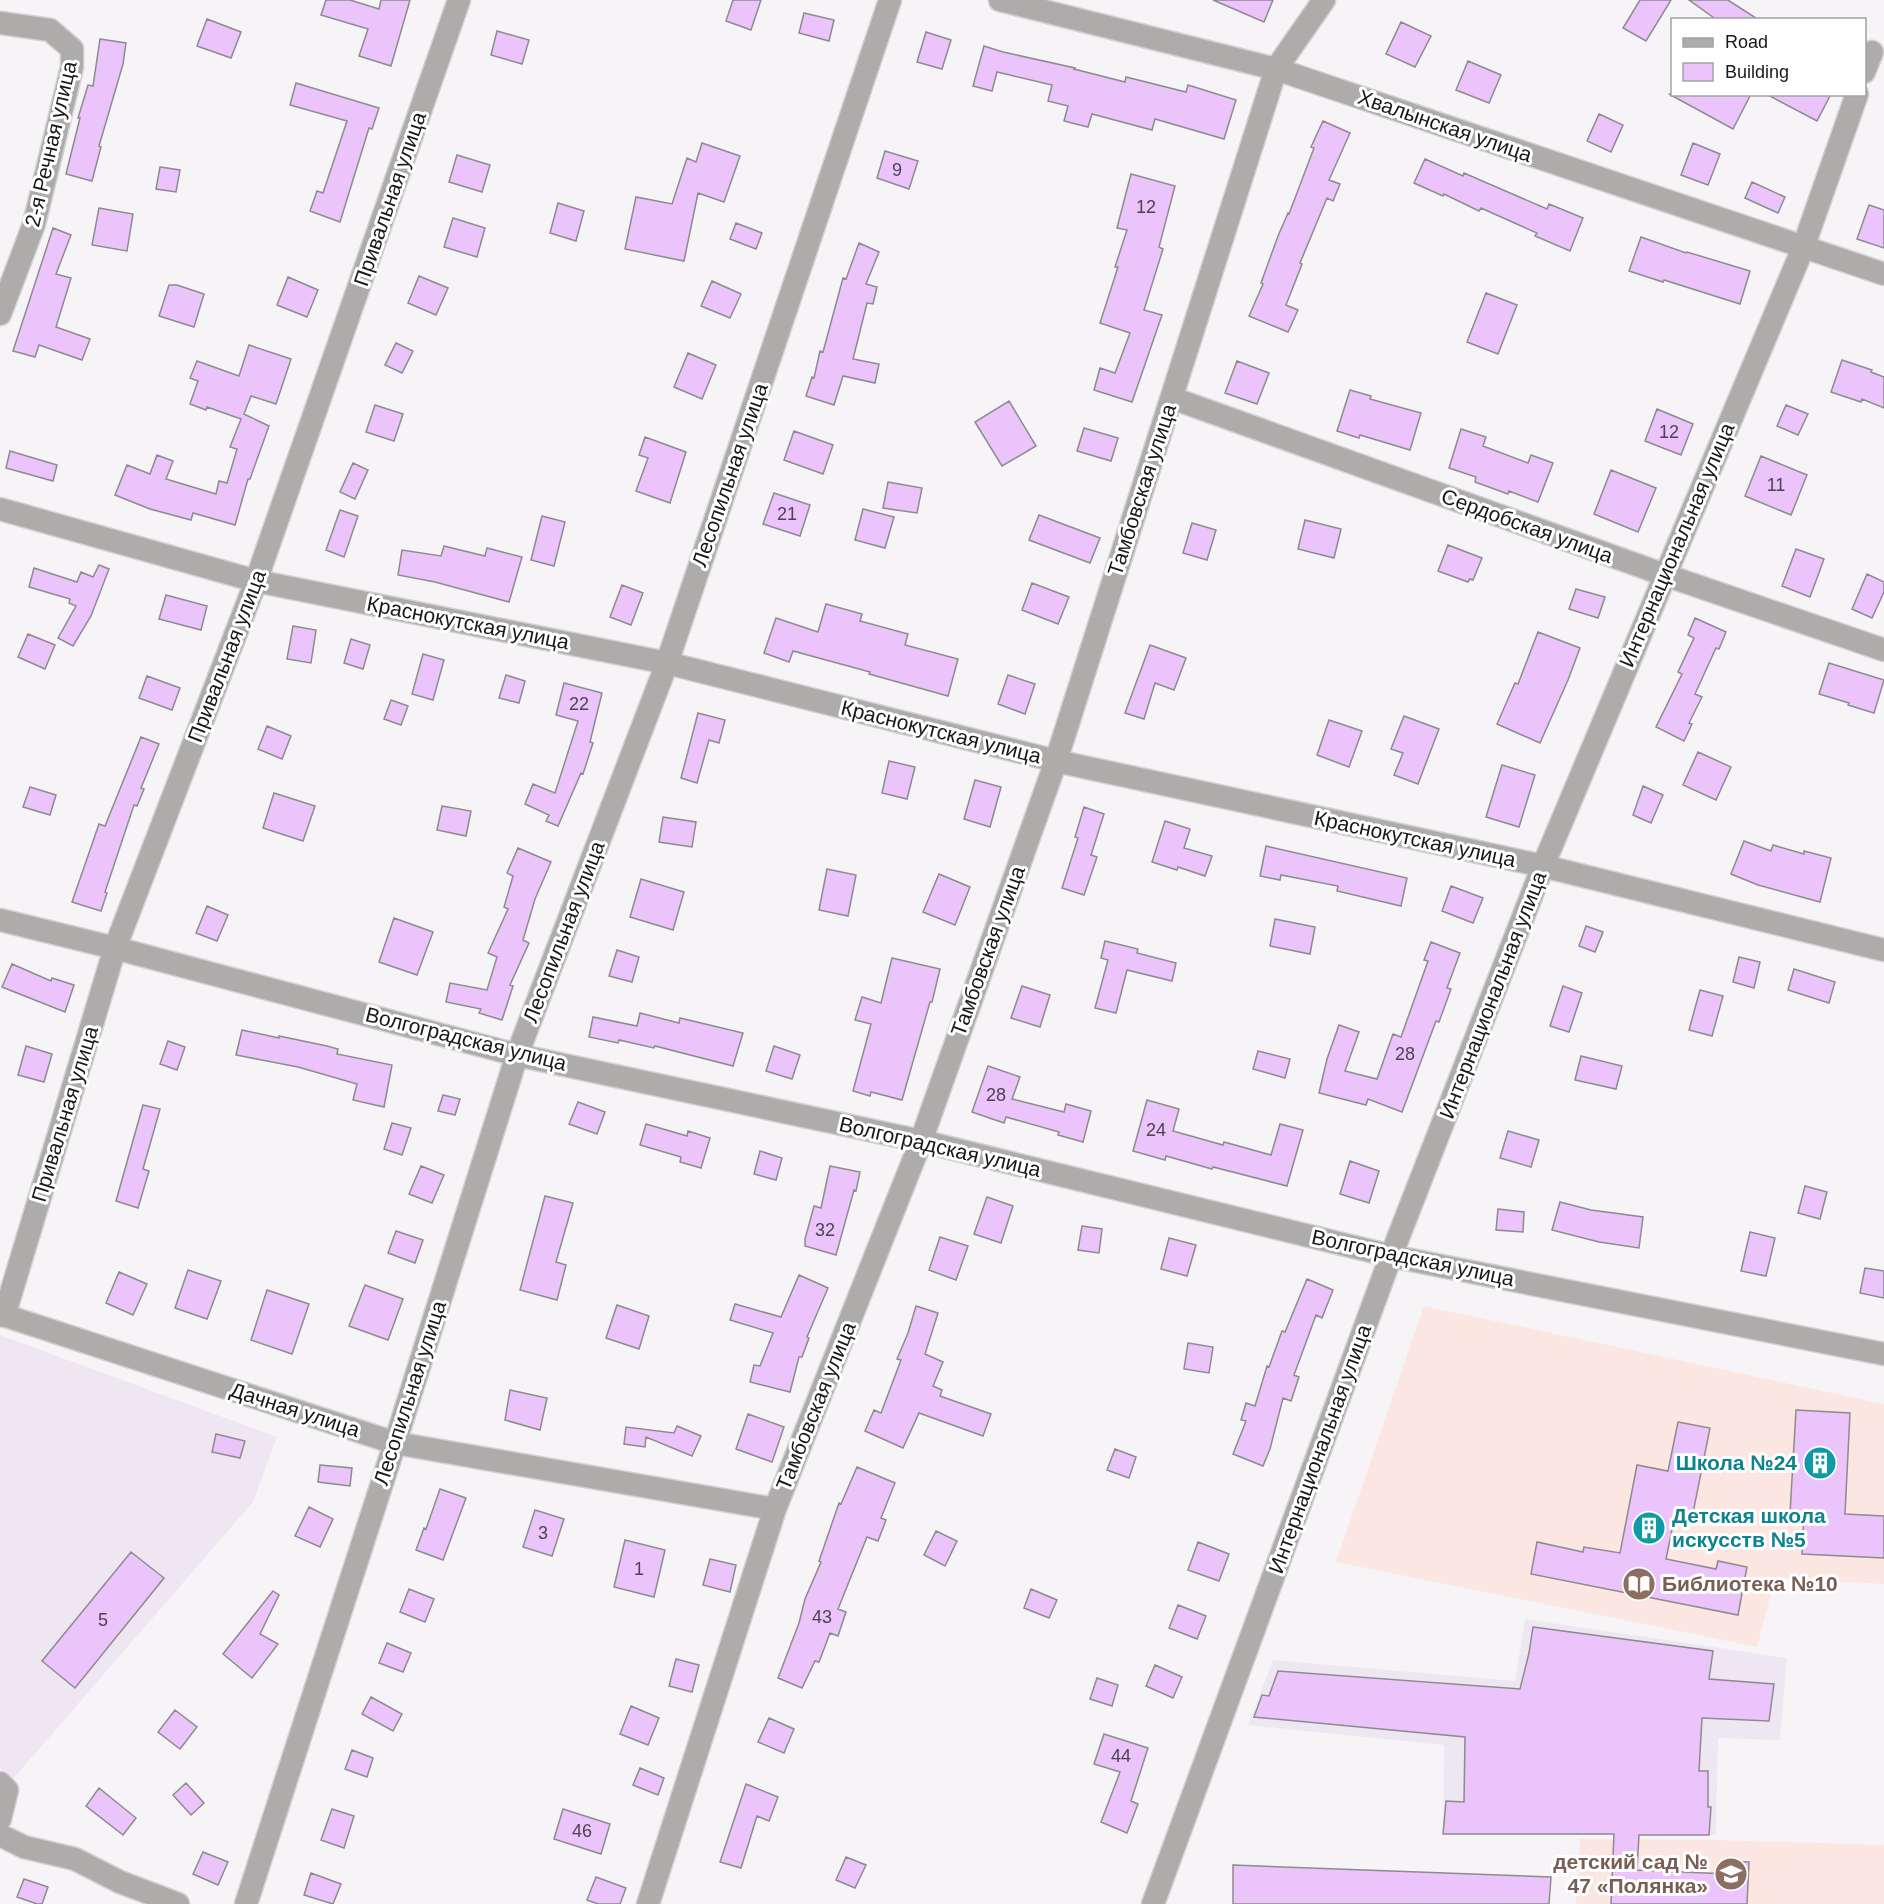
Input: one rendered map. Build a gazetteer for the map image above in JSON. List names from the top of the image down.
{
  "streets": {
    "street": [
      "Хвалынская улица",
      "2-я Речная улица",
      "Привальная улица",
      "Лесопильная улица",
      "Тамбовская улица",
      "Сердобская улица",
      "Интернациональная улица",
      "Краснокутская улица",
      "Волгоградская улица",
      "Дачная улица"
    ]
  },
  "crossings": [
    ["Хвалынская улица", "Тамбовская улица"],
    ["Хвалынская улица", "Интернациональная улица"],
    ["Привальная улица", "Краснокутская улица"],
    ["Привальная улица", "Волгоградская улица"],
    ["Привальная улица", "Дачная улица"],
    ["Лесопильная улица", "Краснокутская улица"],
    ["Лесопильная улица", "Волгоградская улица"],
    ["Лесопильная улица", "Дачная улица"],
    ["Тамбовская улица", "Сердобская улица"],
    ["Тамбовская улица", "Краснокутская улица"],
    ["Тамбовская улица", "Волгоградская улица"],
    ["Тамбовская улица", "Дачная улица"],
    ["Сердобская улица", "Интернациональная улица"],
    ["Интернациональная улица", "Краснокутская улица"],
    ["Интернациональная улица", "Волгоградская улица"]
  ],
  "places": {
    "building": ["Школа №24", "Детская школа искусств №5"],
    "library": ["Библиотека №10"],
    "school or university": ["детский сад № 47 «Полянка»"]
  },
  "house_numbers": [
    "9",
    "12",
    "12",
    "11",
    "21",
    "22",
    "28",
    "28",
    "24",
    "32",
    "3",
    "1",
    "43",
    "5",
    "44",
    "46"
  ],
  "legend": ["Road", "Building"]
}
